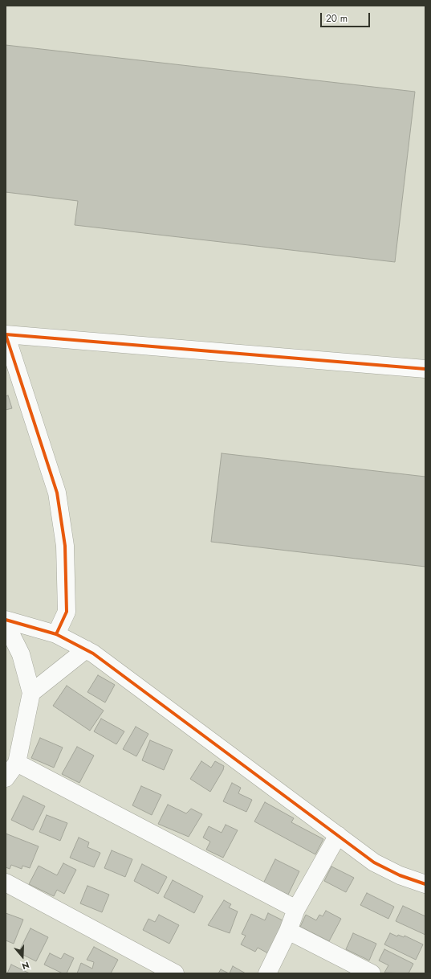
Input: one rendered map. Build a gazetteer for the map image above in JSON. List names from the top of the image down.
{
  "scale_bar": "20 m",
  "north": "bottom"
}
